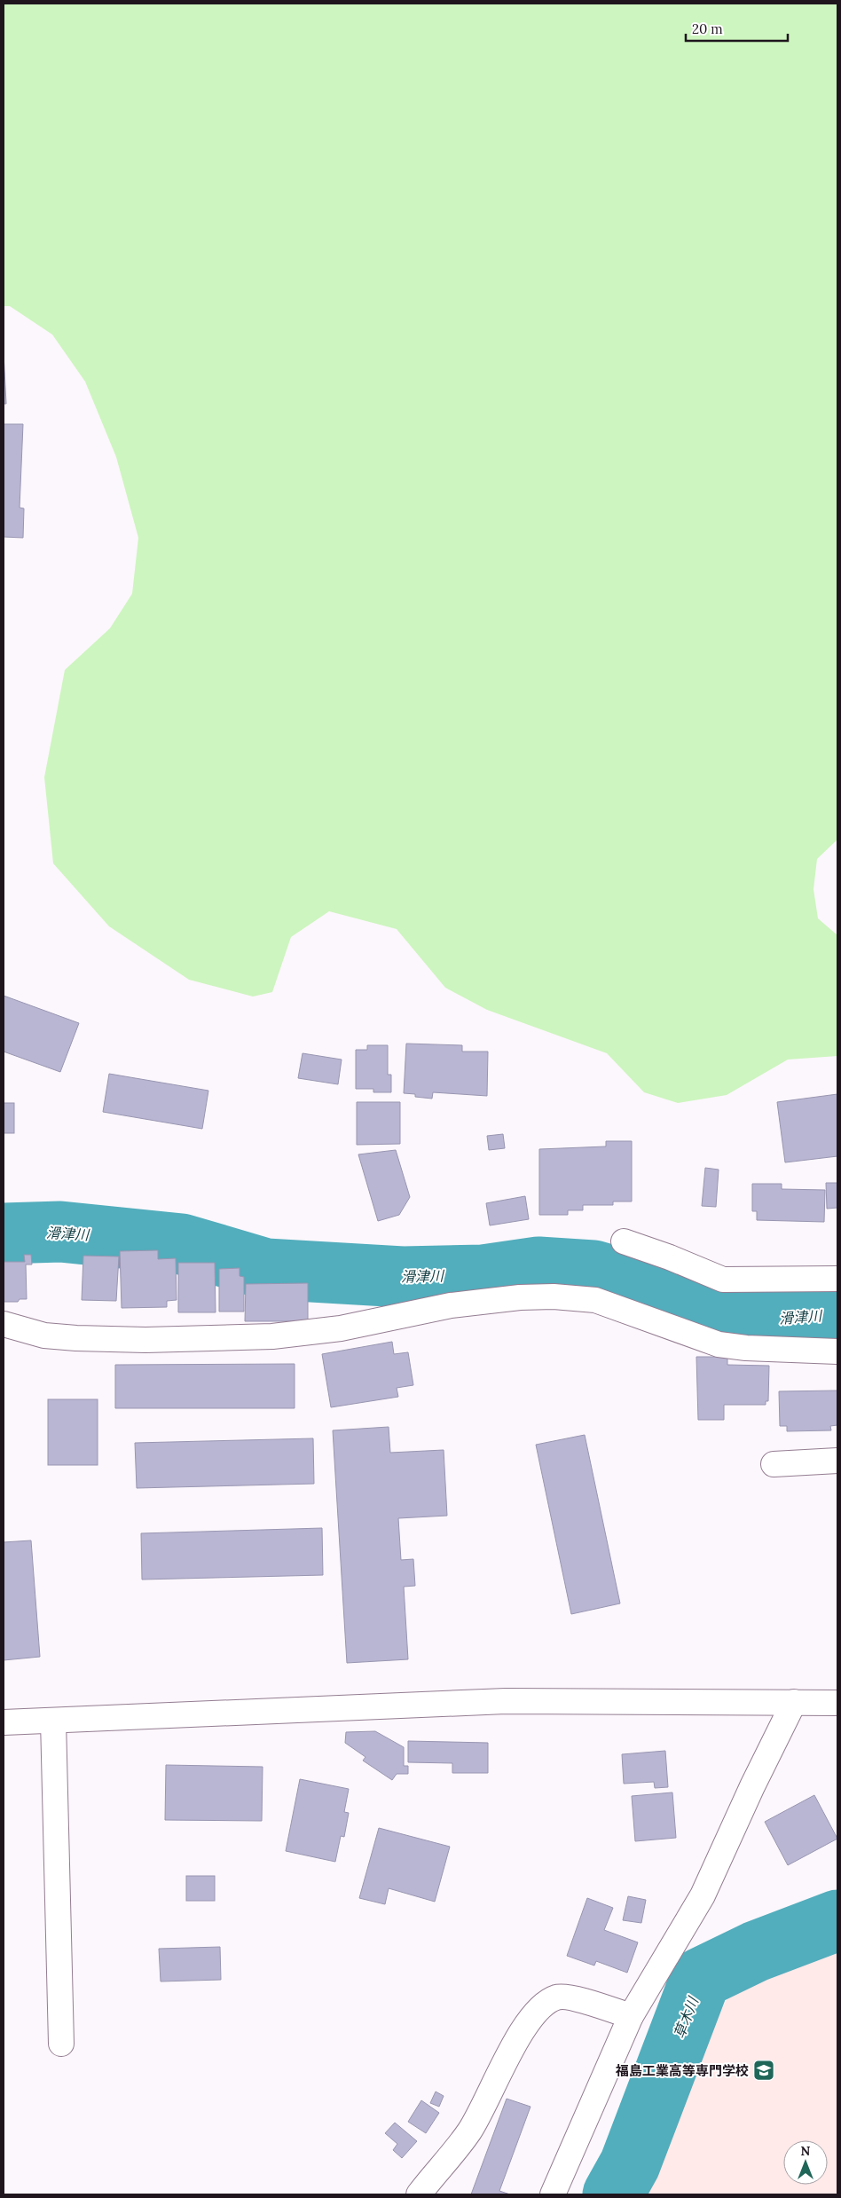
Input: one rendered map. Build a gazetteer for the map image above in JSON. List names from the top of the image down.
{
  "water": ["滑津川", "草木川"],
  "places": {
    "school or university": ["福島工業高等専門学校"]
  },
  "scale_bar": "20 m",
  "north": "top"
}
